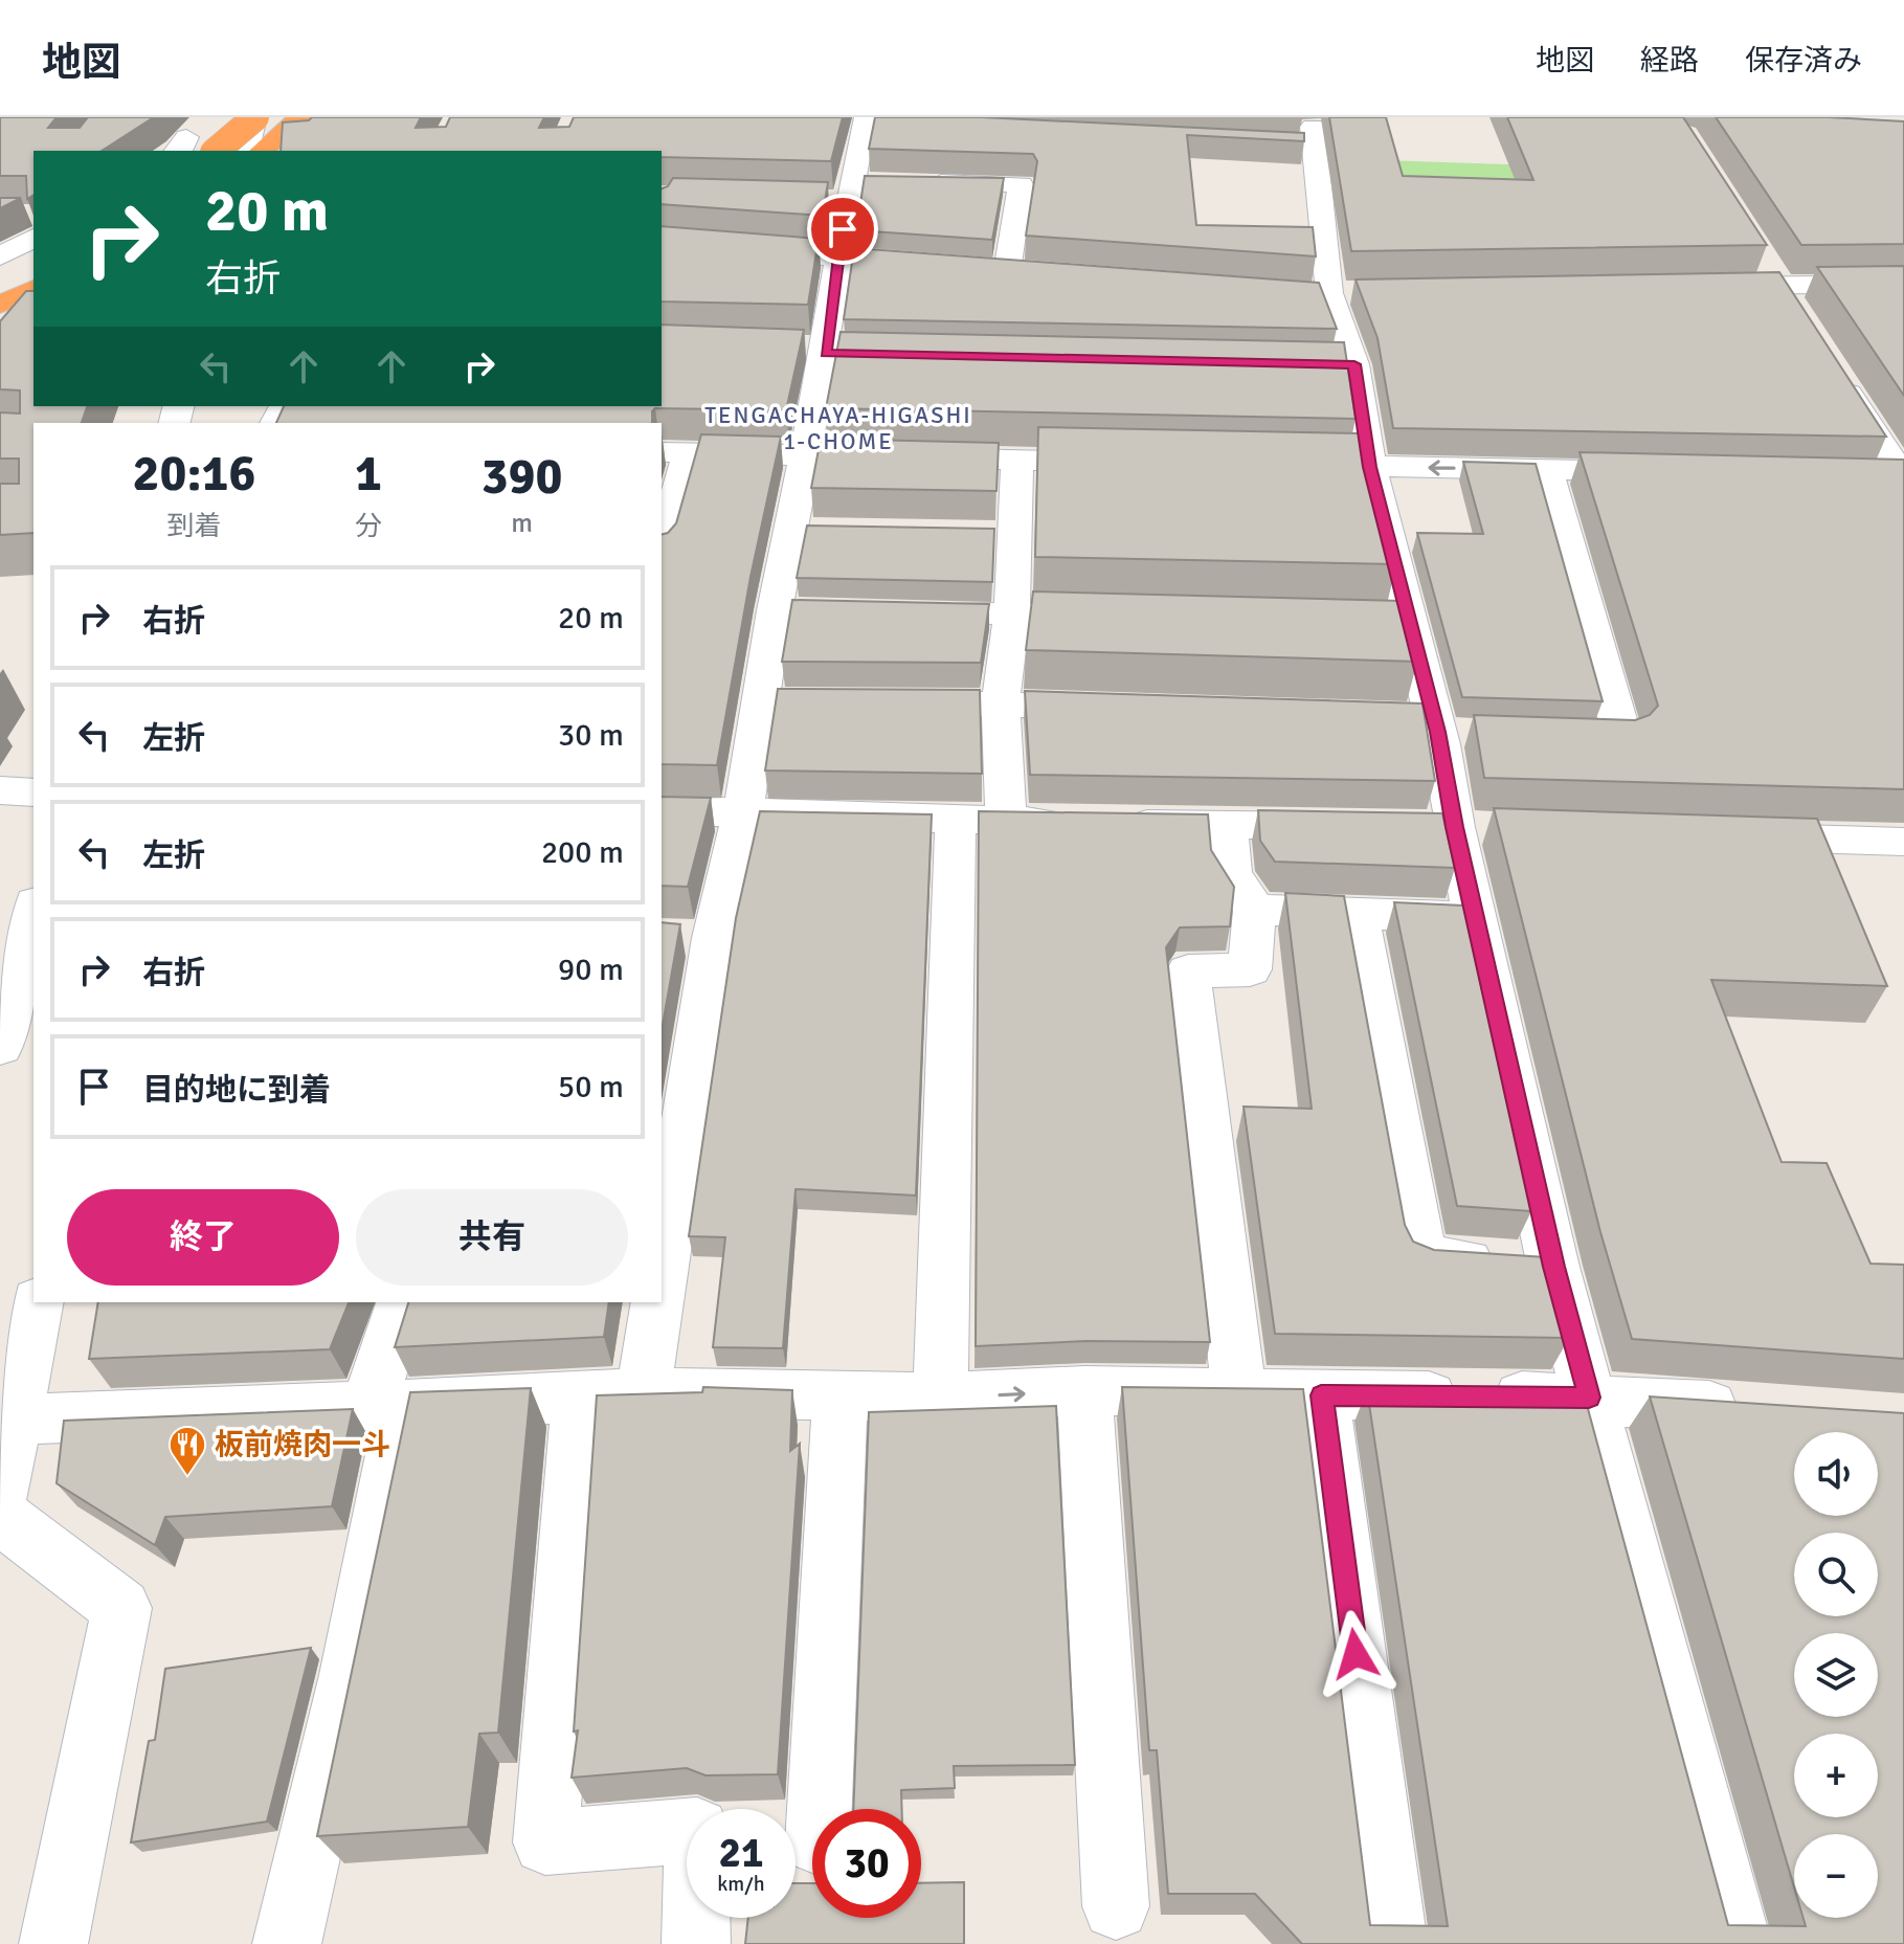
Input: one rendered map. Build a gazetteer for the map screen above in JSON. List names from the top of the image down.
{
  "districts": ["TENGACHAYA-HIGASHI 1-CHOME"],
  "places": {
    "restaurant": ["板前焼肉一斗"]
  },
  "page": {
    "header": "地図",
    "nav": ["地図", "経路", "保存済み"],
    "turn": ["20 m", "右折"],
    "eta": [
      "20:16",
      "到着",
      "1",
      "分",
      "390",
      "m"
    ],
    "list": [
      {
        "name": "右折",
        "value": "20 m"
      },
      {
        "name": "左折",
        "value": "30 m"
      },
      {
        "name": "左折",
        "value": "200 m"
      },
      {
        "name": "右折",
        "value": "90 m"
      },
      {
        "name": "目的地に到着",
        "value": "50 m"
      }
    ],
    "buttons": ["終了", "共有"],
    "map_buttons": ["+", "−"],
    "speed": "21 km/h",
    "limit": "30"
  }
}
